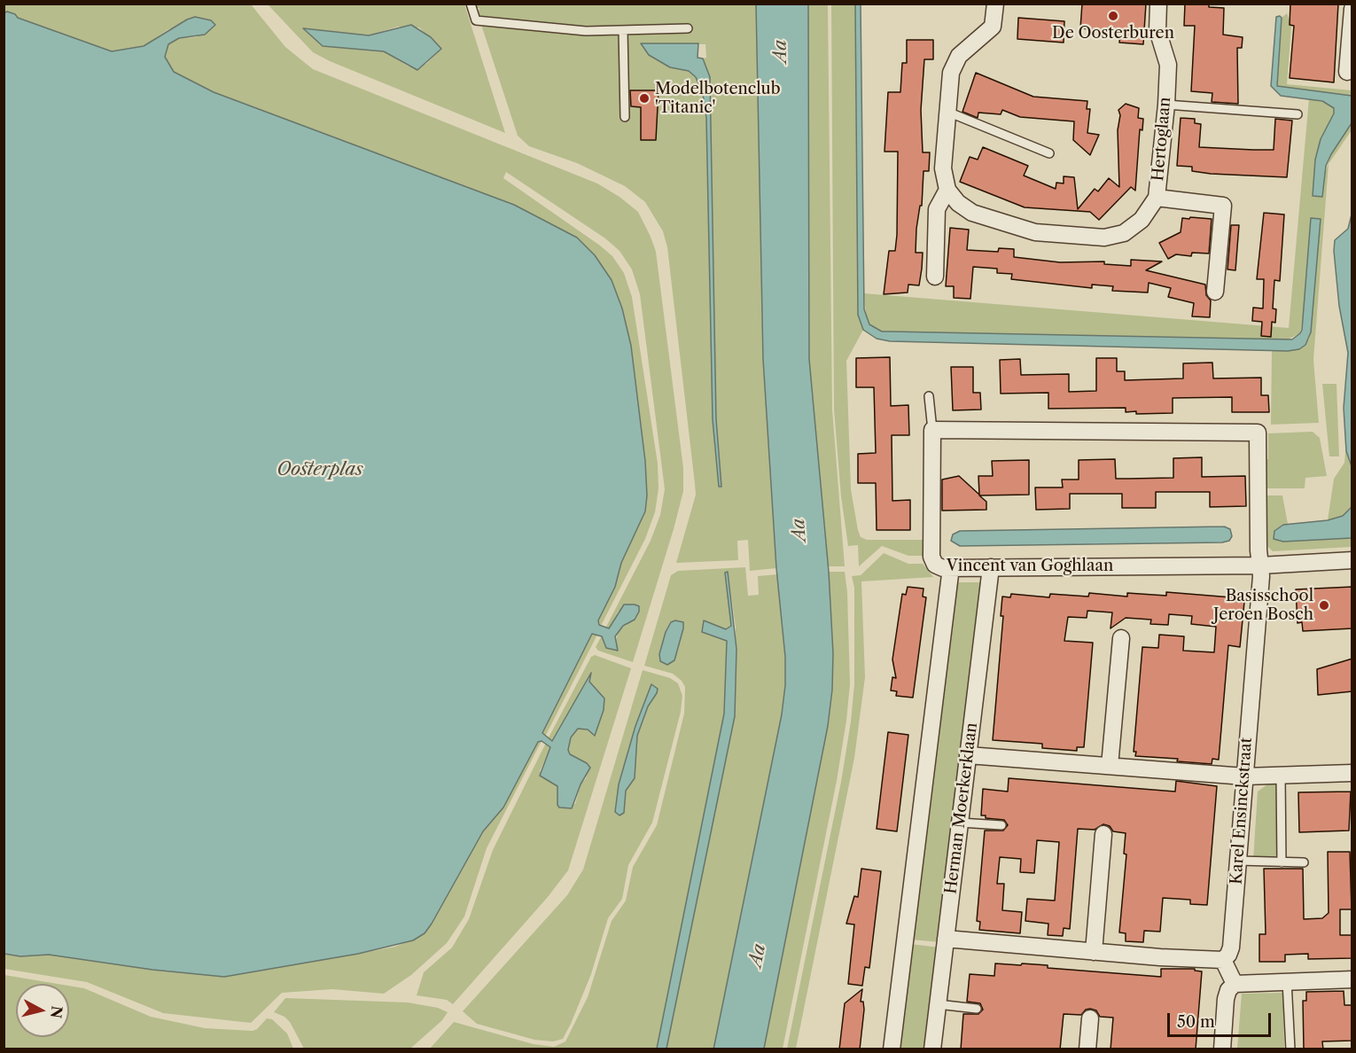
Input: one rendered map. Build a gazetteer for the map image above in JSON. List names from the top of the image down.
{
  "streets": {
    "street": [
      "Hertoglaan",
      "Vincent van Goghlaan",
      "Herman Moerkerklaan",
      "Karel Ensinckstraat"
    ]
  },
  "crossings": [
    ["Vincent van Goghlaan", "Herman Moerkerklaan"],
    ["Vincent van Goghlaan", "Karel Ensinckstraat"]
  ],
  "water": ["Aa", "Oosterplas"],
  "places": ["De Oosterburen", "Modelbotenclub 'Titanic'", "Basisschool Jeroen Bosch"],
  "scale_bar": "50 m",
  "north": "right"
}
